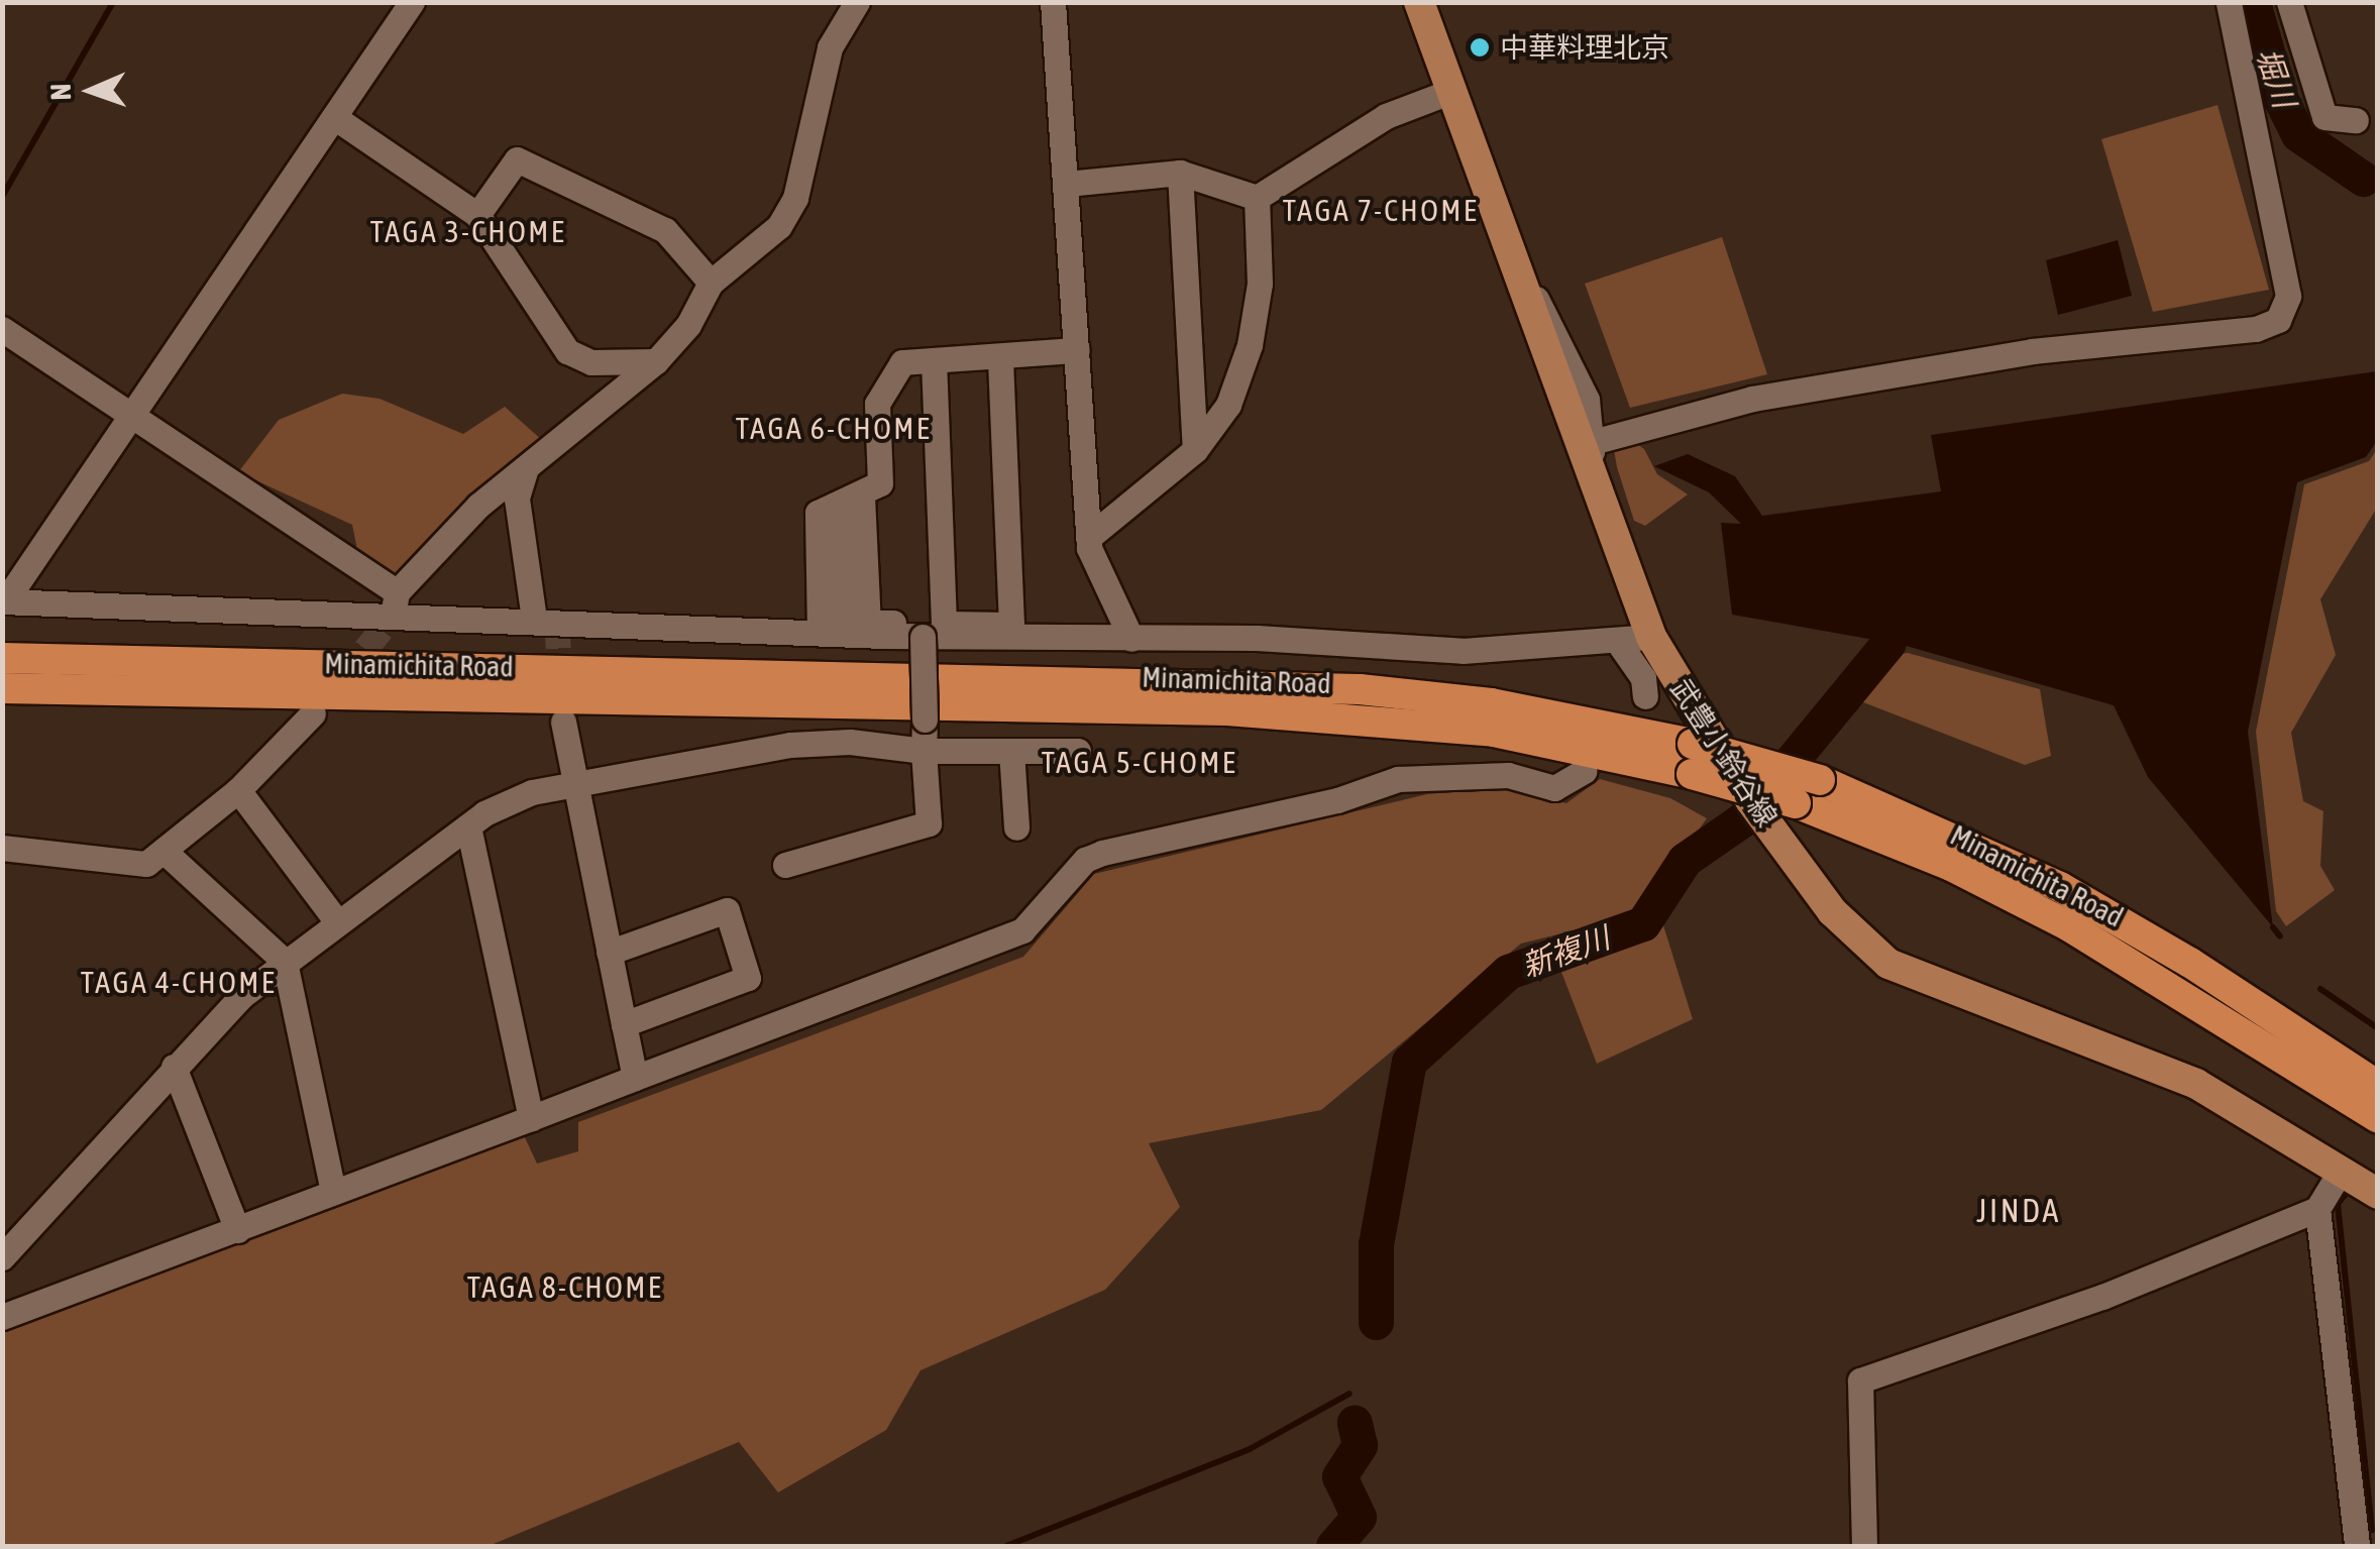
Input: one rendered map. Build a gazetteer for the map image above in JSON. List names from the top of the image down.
{
  "streets": {
    "highway": ["Minamichita Road"],
    "main road": ["武豊小鈴谷線"]
  },
  "districts": [
    "TAGA 7-CHOME",
    "TAGA 3-CHOME",
    "TAGA 6-CHOME",
    "TAGA 5-CHOME",
    "TAGA 4-CHOME",
    "JINDA",
    "TAGA 8-CHOME"
  ],
  "water": ["堀川", "新複川"],
  "places": ["中華料理北京"],
  "north": "left"
}
